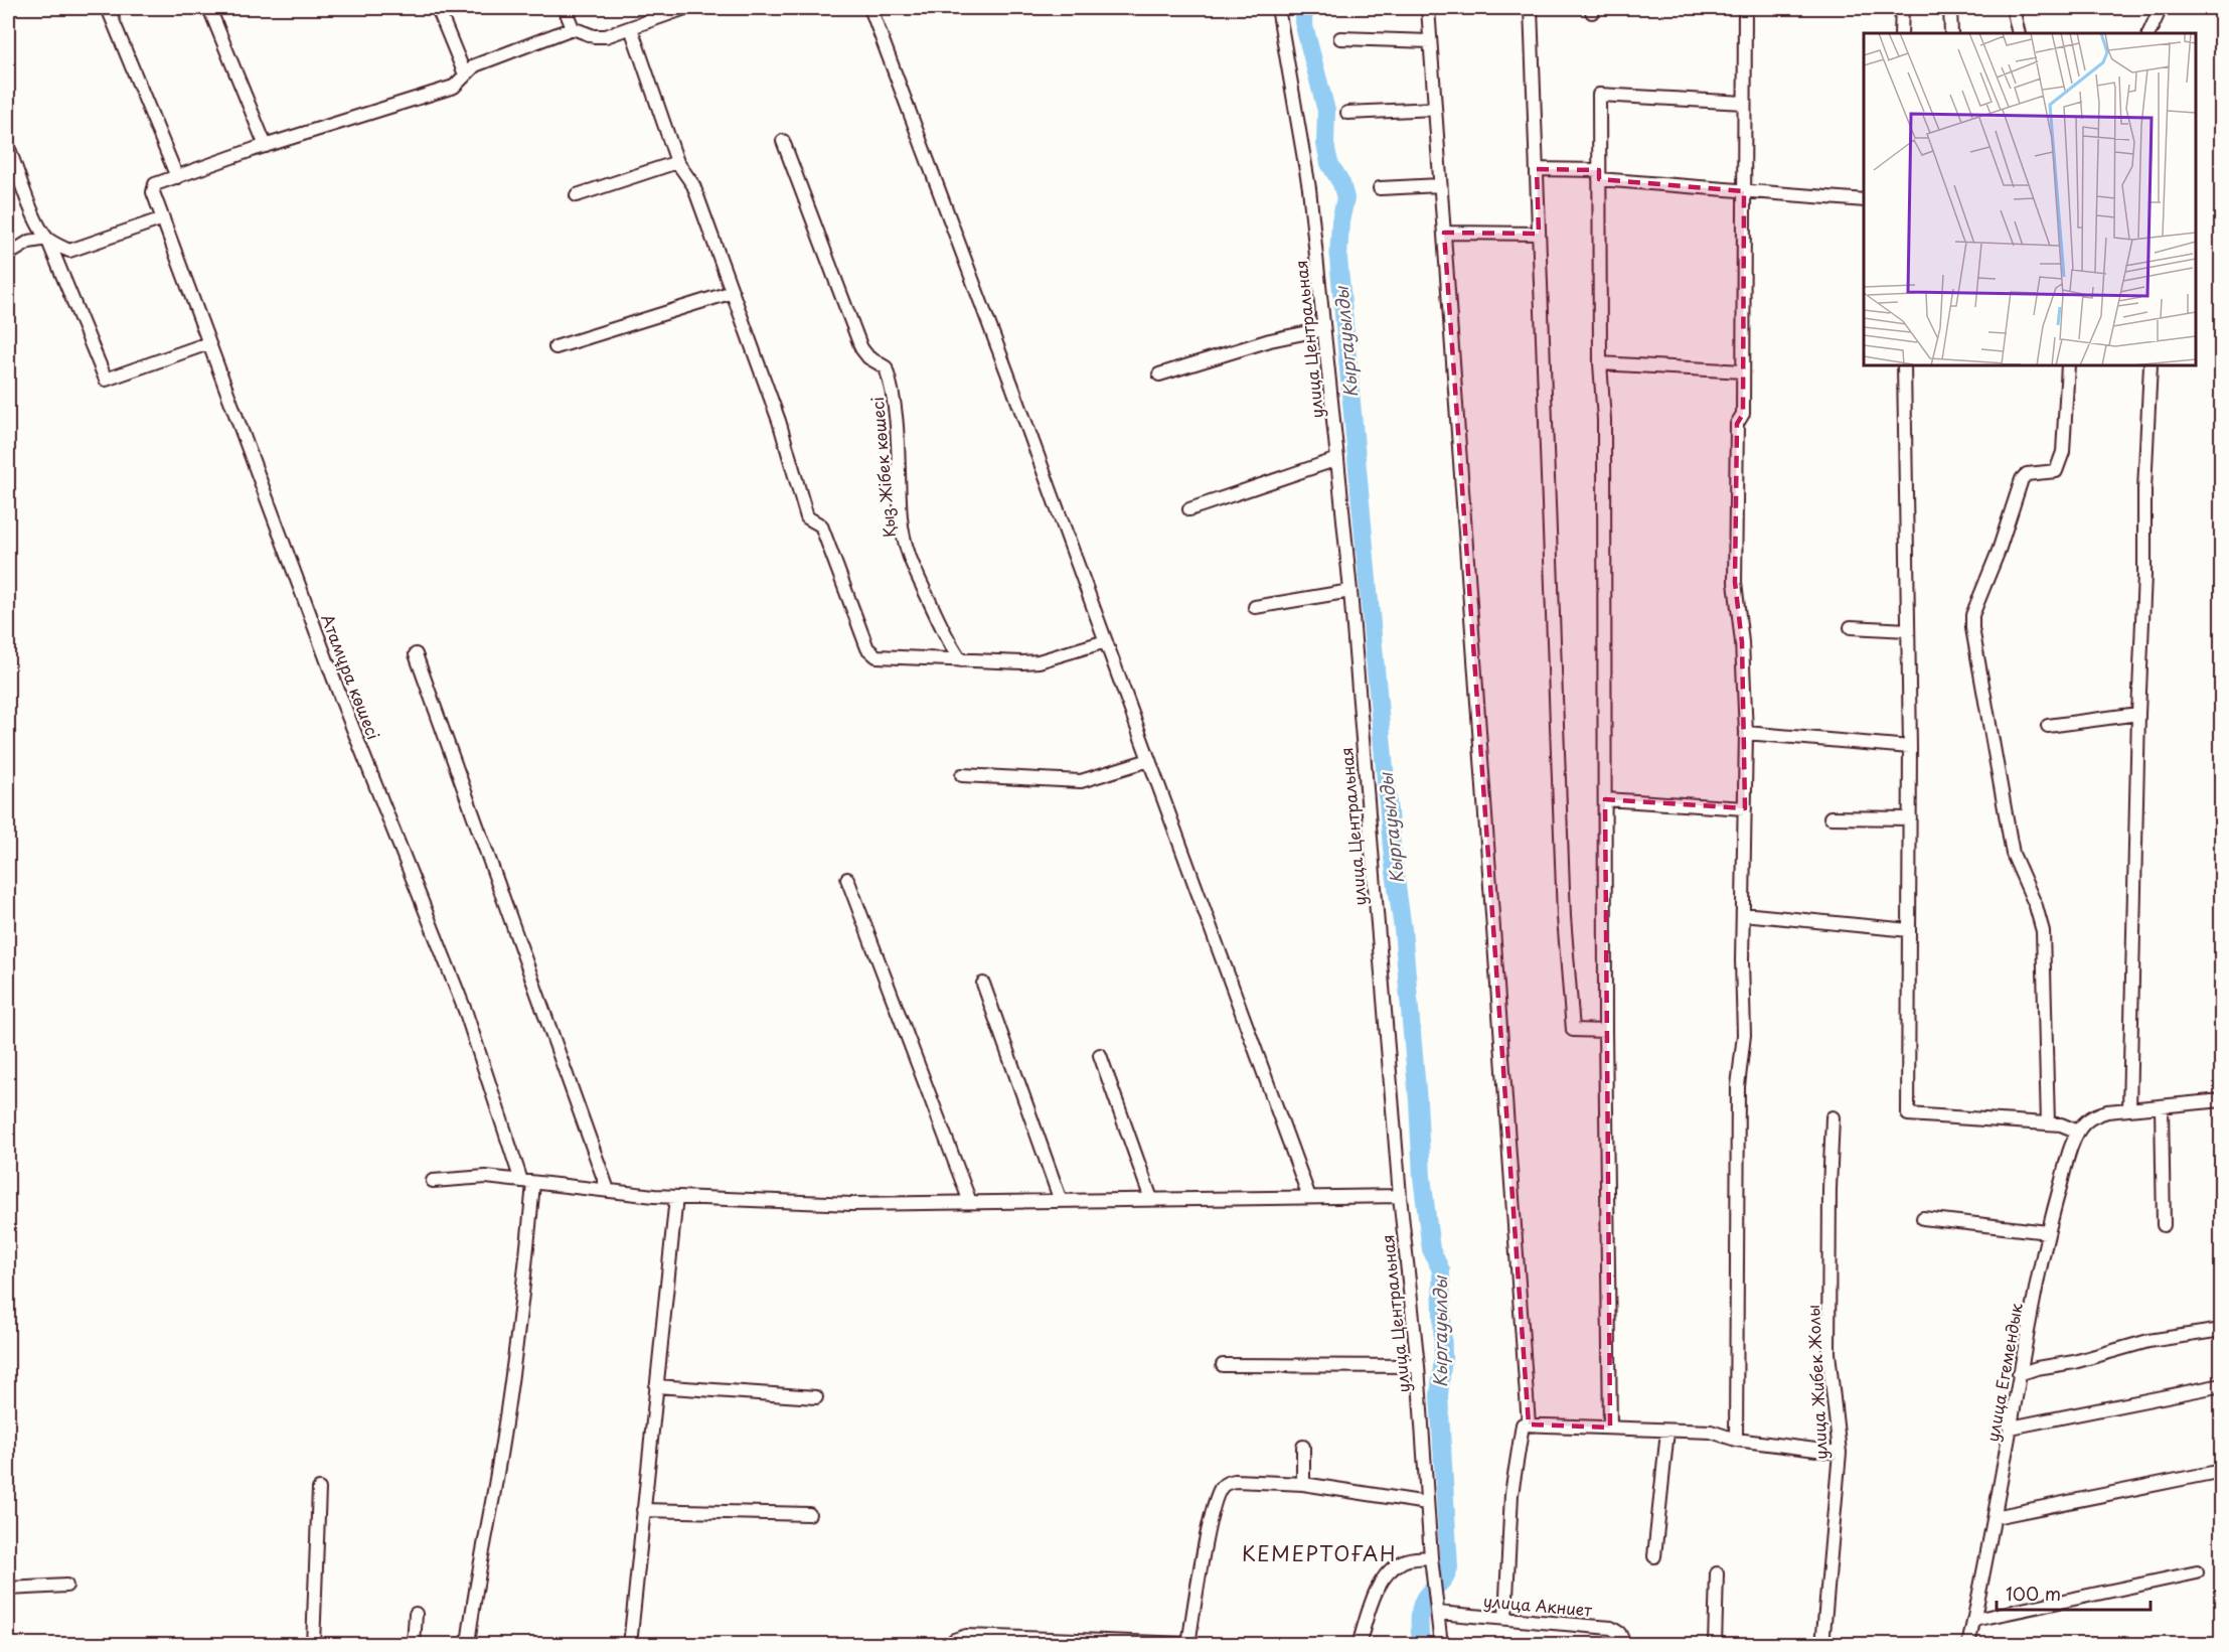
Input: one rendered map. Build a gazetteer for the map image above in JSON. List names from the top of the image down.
{
  "streets": {
    "street": [
      "улица Центральная",
      "Қыз Жібек көшесі",
      "Атамұра көшесі",
      "улица Егемендык",
      "улица Жибек Жолы",
      "улица Акниет"
    ]
  },
  "crossings": [
    ["улица Центральная", "улица Акниет"]
  ],
  "districts": ["КЕМЕРТОҒАН"],
  "water": ["Кыргауылды"],
  "scale_bar": "100 m"
}
